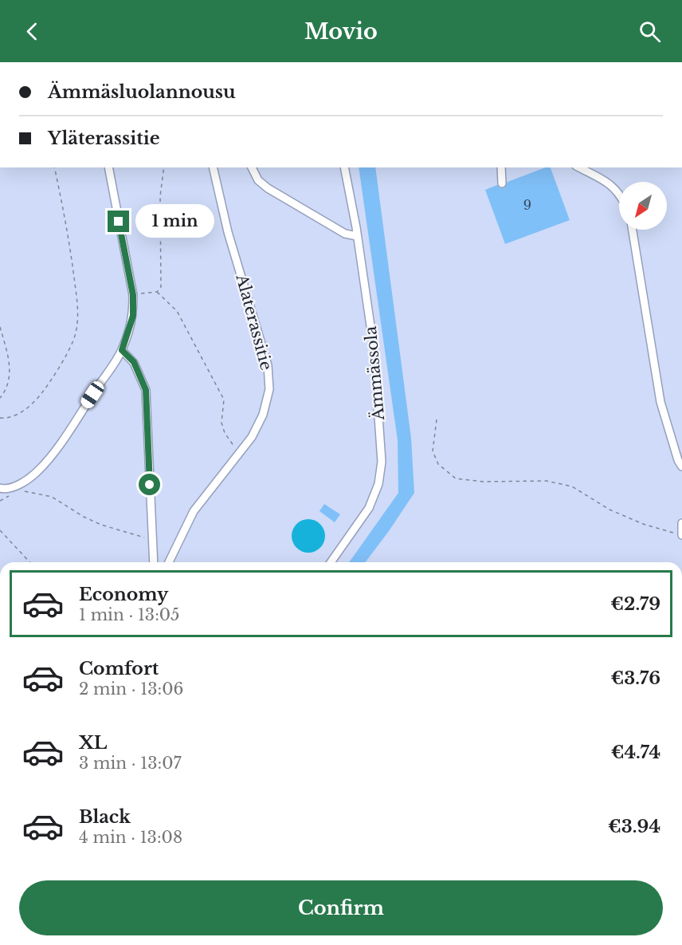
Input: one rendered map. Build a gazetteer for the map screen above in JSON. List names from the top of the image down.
{
  "streets": {
    "street": ["Alaterassitie", "Ämmässola"]
  },
  "house_numbers": ["9"],
  "north": "bottom left",
  "page": {
    "header": "Movio",
    "banner": ["Ämmäsluolannousu", "Yläterassitie"],
    "bubble": "1 min",
    "list": [
      {
        "name": "Economy",
        "note": "1 min · 13:05",
        "value": "€2.79"
      },
      {
        "name": "Comfort",
        "note": "2 min · 13:06",
        "value": "€3.76"
      },
      {
        "name": "XL",
        "note": "3 min · 13:07",
        "value": "€4.74"
      },
      {
        "name": "Black",
        "note": "4 min · 13:08",
        "value": "€3.94"
      }
    ],
    "buttons": "Confirm"
  }
}
